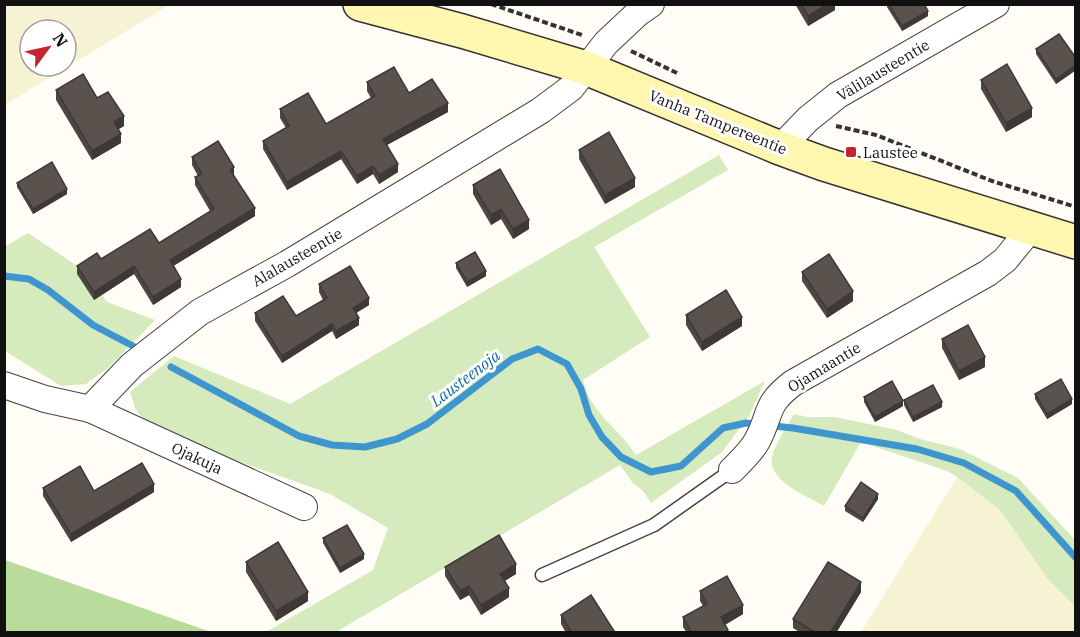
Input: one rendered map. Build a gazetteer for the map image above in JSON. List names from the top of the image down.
{
  "streets": {
    "main road": ["Vanha Tampereentie"],
    "street": [
      "Välilausteentie",
      "Alalausteentie",
      "Ojamaantie",
      "Ojakuja"
    ]
  },
  "crossings": [
    ["Välilausteentie", "Vanha Tampereentie"],
    ["Vanha Tampereentie", "Alalausteentie"],
    ["Vanha Tampereentie", "Ojamaantie"],
    ["Alalausteentie", "Ojakuja"]
  ],
  "water": ["Lausteenoja"],
  "places": {
    "transit": ["Laustee"]
  },
  "north": "top right"
}
